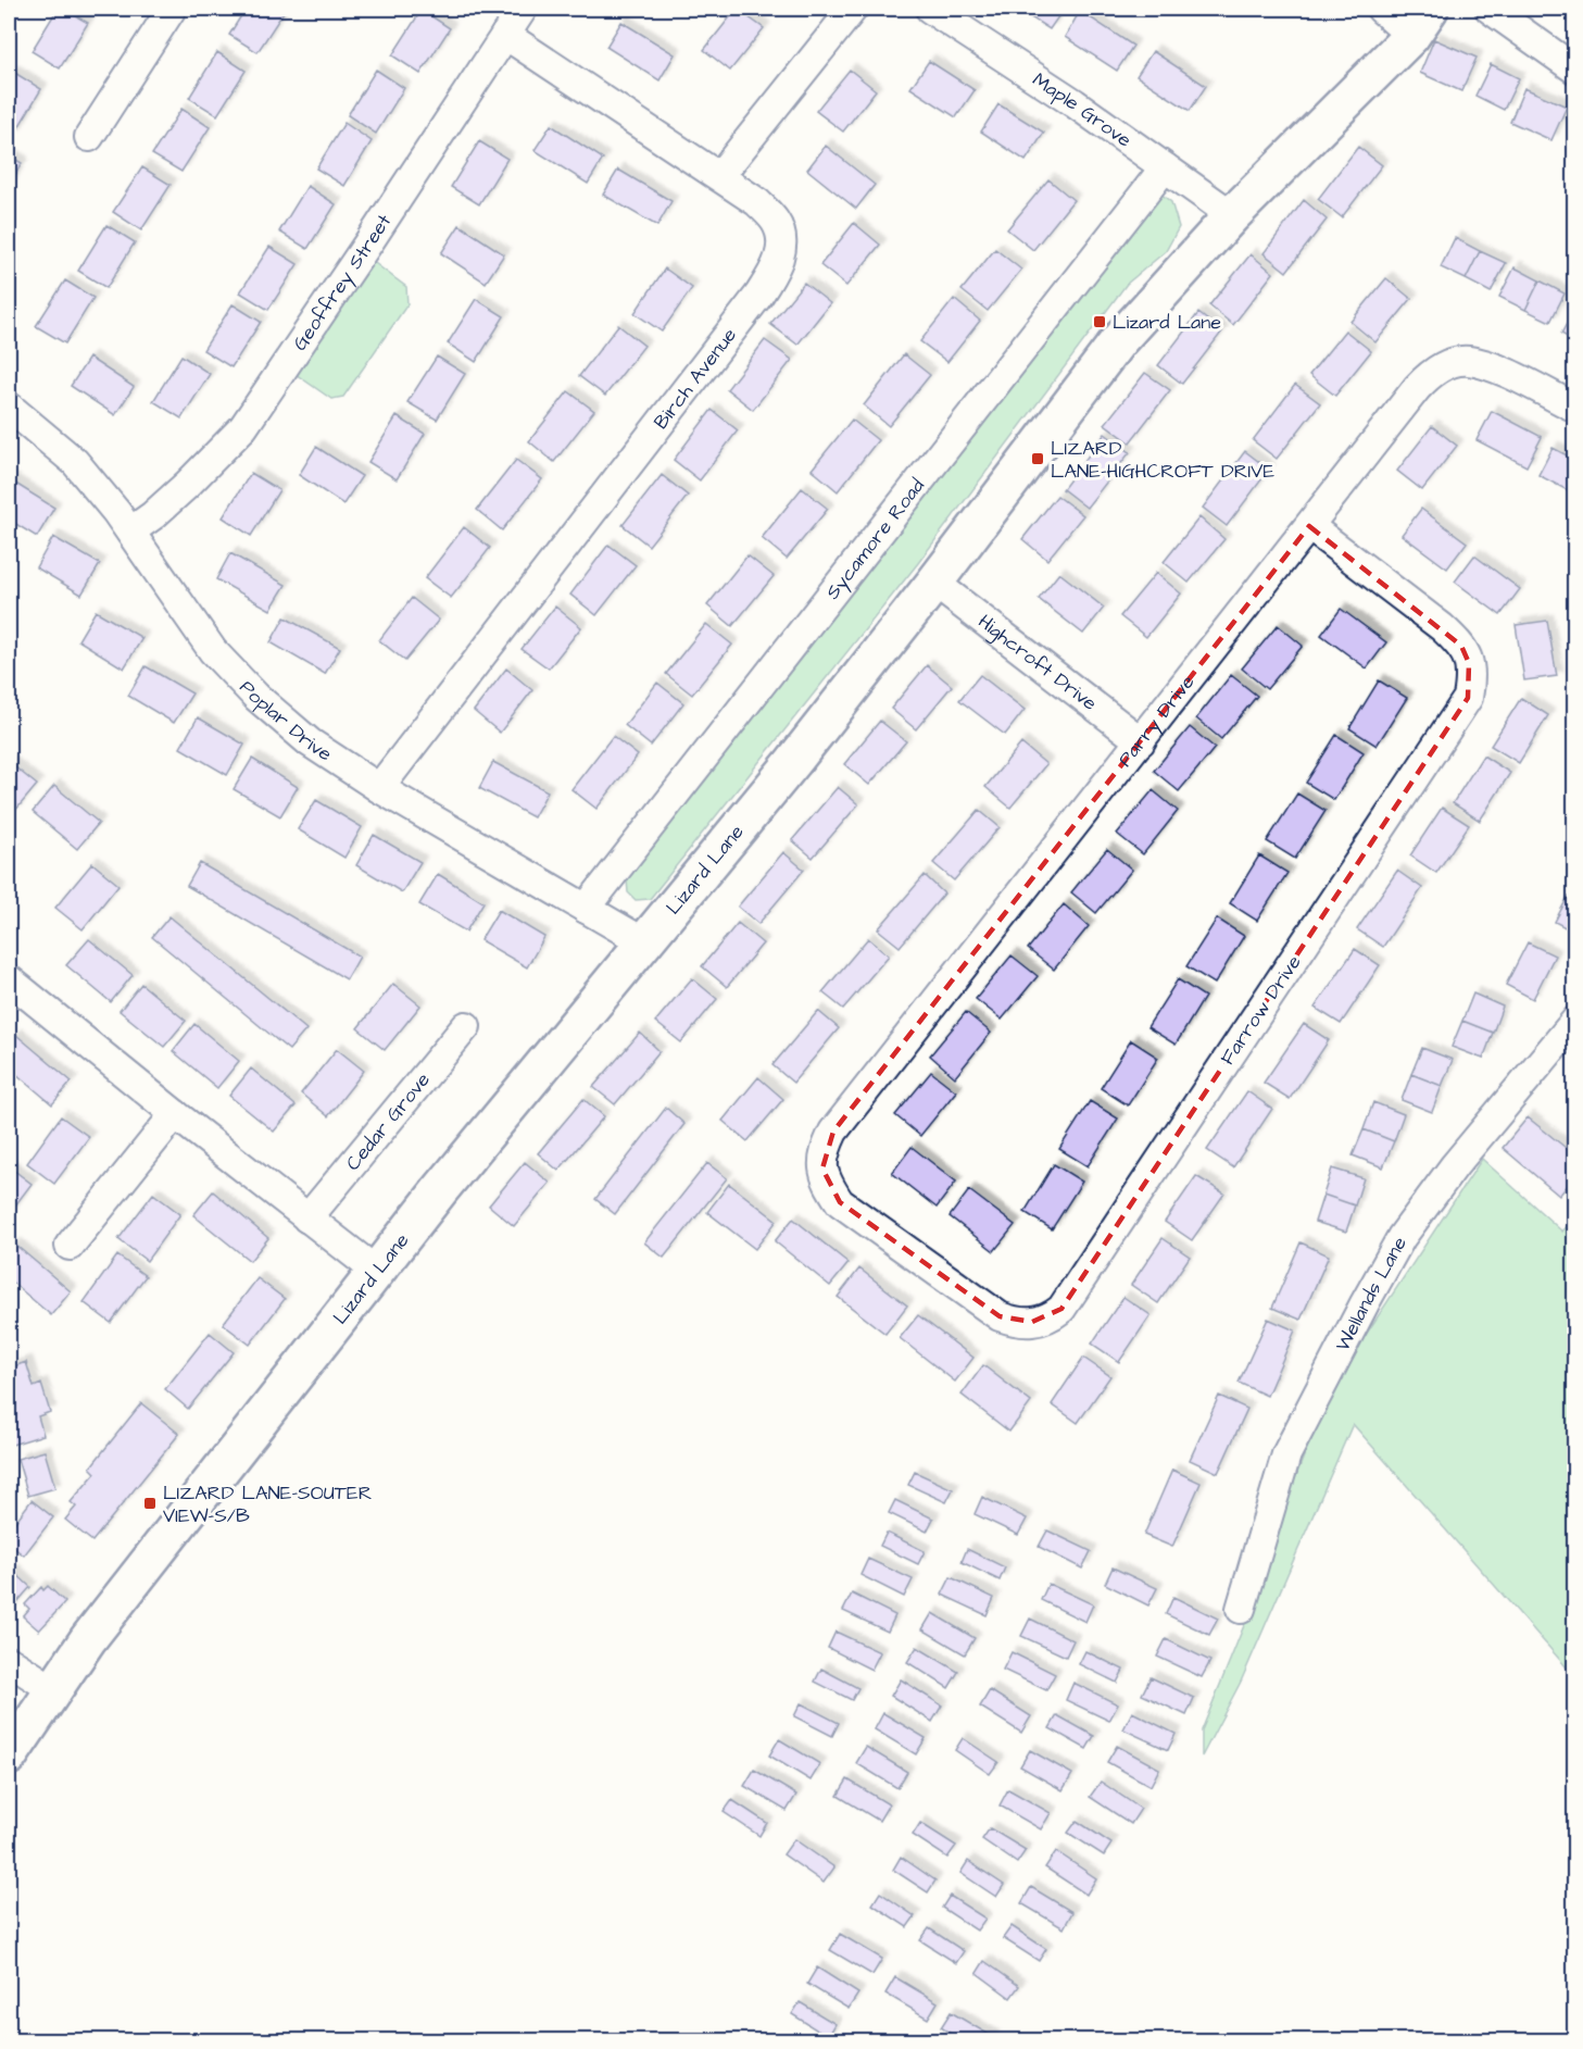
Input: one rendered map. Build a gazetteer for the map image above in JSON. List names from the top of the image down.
{
  "streets": {
    "street": [
      "Maple Grove",
      "Geoffrey Street",
      "Birch Avenue",
      "Sycamore Road",
      "Highcroft Drive",
      "Poplar Drive",
      "Parry Drive",
      "Lizard Lane",
      "Farrow Drive",
      "Cedar Grove",
      "Wellands Lane"
    ]
  },
  "crossings": [
    ["Maple Grove", "Sycamore Road"],
    ["Maple Grove", "Lizard Lane"],
    ["Geoffrey Street", "Birch Avenue"],
    ["Geoffrey Street", "Poplar Drive"],
    ["Birch Avenue", "Poplar Drive"],
    ["Sycamore Road", "Poplar Drive"],
    ["Highcroft Drive", "Parry Drive"],
    ["Highcroft Drive", "Lizard Lane"],
    ["Poplar Drive", "Lizard Lane"],
    ["Parry Drive", "Farrow Drive"]
  ],
  "places": {
    "transit": ["Lizard Lane", "LIZARD LANE-HIGHCROFT DRIVE", "LIZARD LANE-SOUTER VIEW-S/B"]
  }
}
